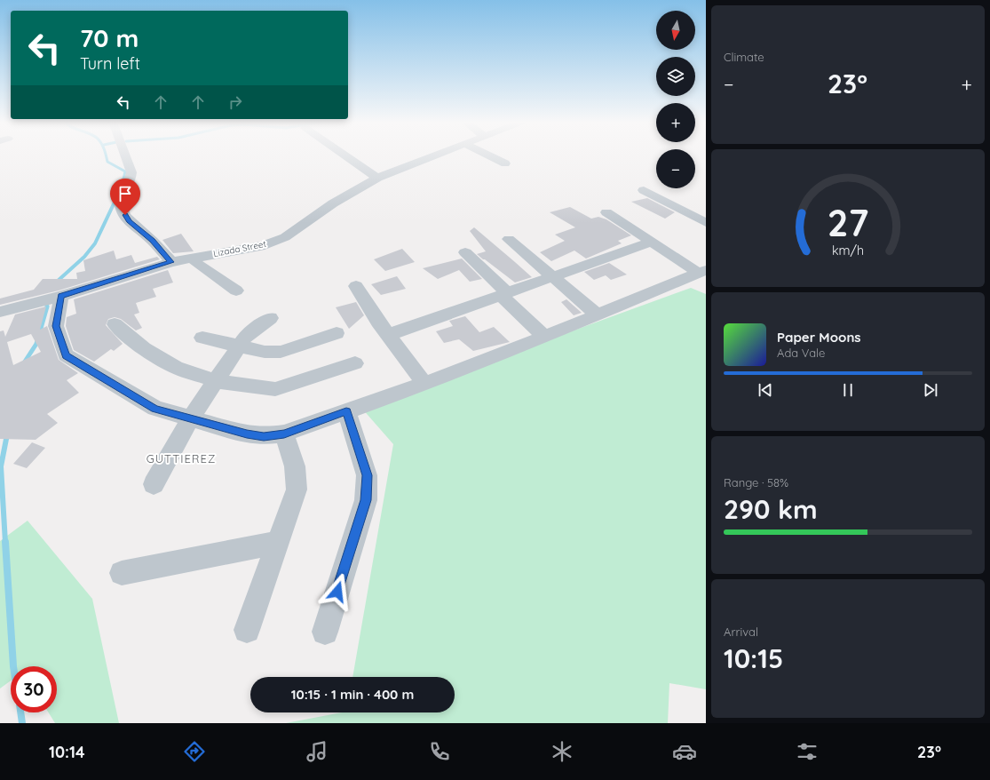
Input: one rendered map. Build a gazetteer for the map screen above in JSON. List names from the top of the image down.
{
  "streets": {
    "street": ["Lizada Street"]
  },
  "districts": ["GUTTIEREZ"],
  "north": "bottom",
  "page": {
    "tile": [
      "Climate",
      ["Range · 58%", "290 km"],
      ["Arrival", "10:15"]
    ],
    "map_buttons": ["+", "−"],
    "turn": ["70 m", "Turn left"],
    "heat": ["−", "23°", "+"],
    "song": ["Paper Moons", "Ada Vale"],
    "limit": "30",
    "trip": "10:15 · 1 min · 400 m",
    "tabs": ["10:14", "23°"],
    "gauge": ["27", "km/h"]
  }
}
